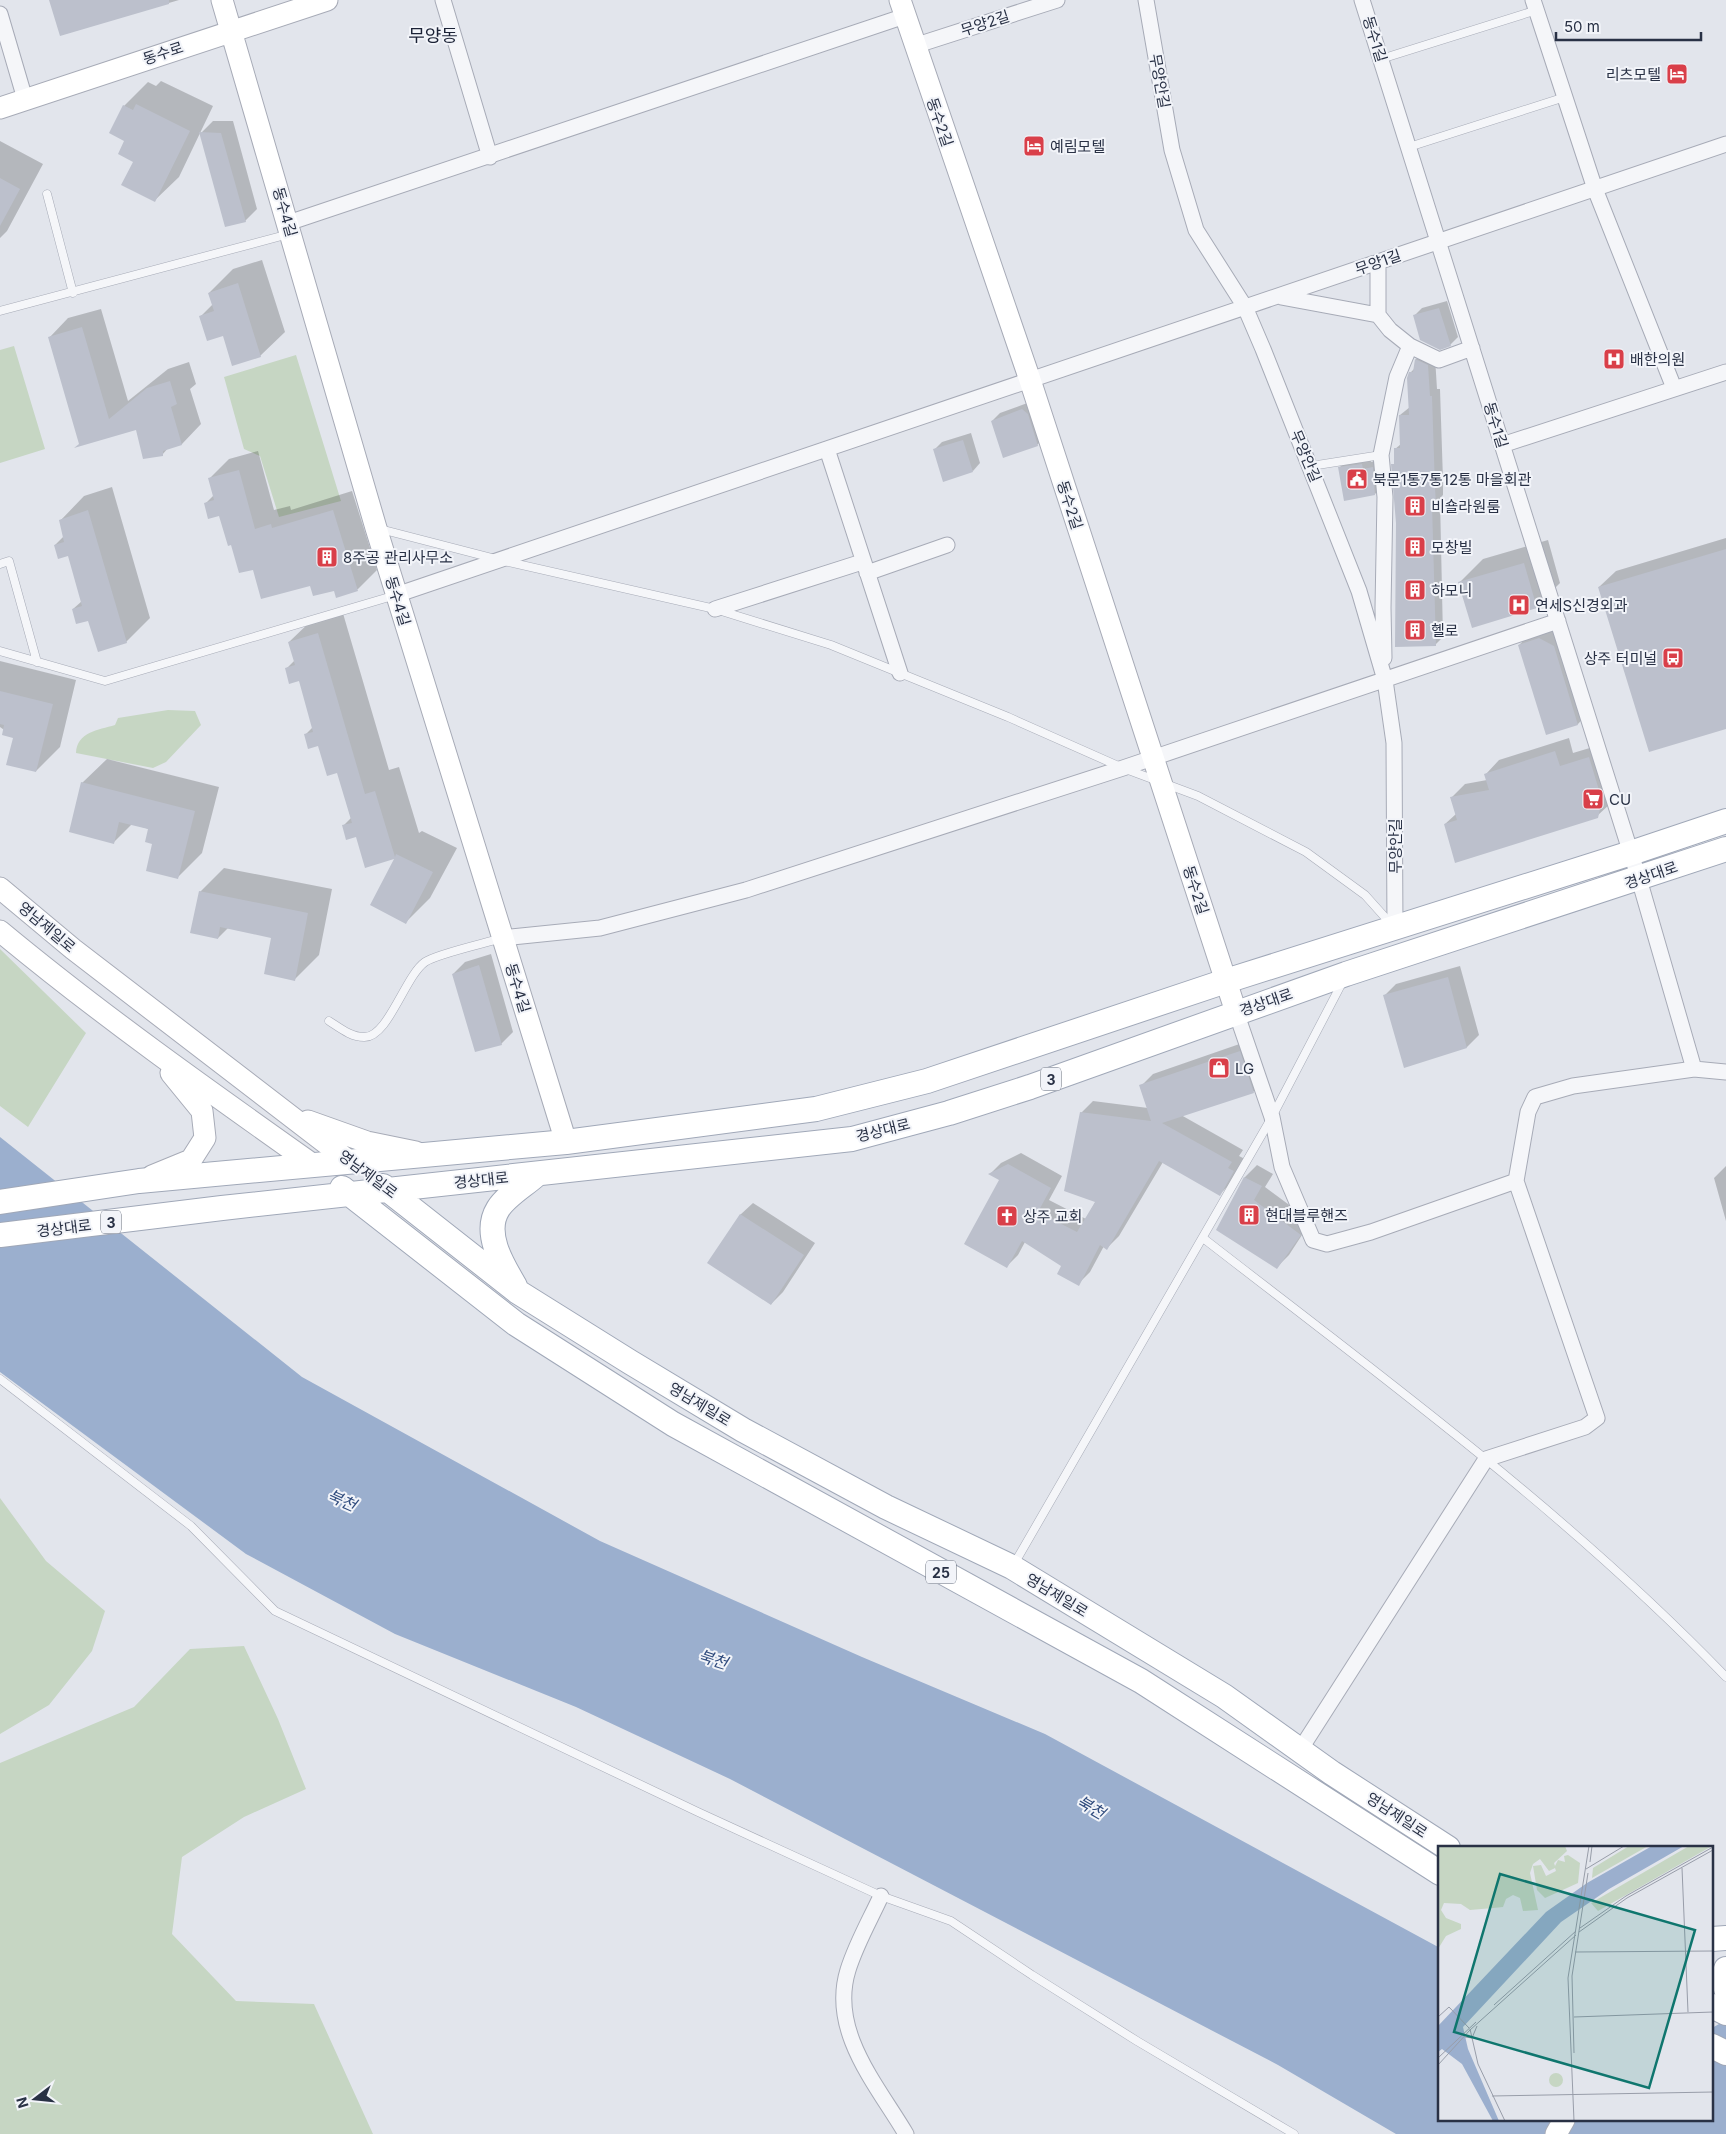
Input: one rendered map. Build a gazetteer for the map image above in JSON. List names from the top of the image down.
{
  "streets": {
    "main road": [
      "경상대로",
      "영남제일로",
      "3",
      "25"
    ],
    "street": [
      "무양2길",
      "동수1길",
      "동수로",
      "무양안길",
      "동수2길",
      "동수4길",
      "무양1길"
    ]
  },
  "crossings": [
    ["무양2길", "동수2길"],
    ["동수1길", "무양1길"],
    ["동수1길", "경상대로"],
    ["동수로", "동수4길"],
    ["무양안길", "무양1길"],
    ["무양안길", "경상대로"],
    ["동수2길", "무양1길"],
    ["동수2길", "경상대로"],
    ["동수4길", "무양1길"],
    ["동수4길", "경상대로"],
    ["경상대로", "영남제일로"]
  ],
  "districts": ["무양동"],
  "water": ["북천"],
  "places": {
    "hotel": ["리츠모텔", "예림모텔"],
    "hospital": ["배한의원", "연세S신경외과"],
    "public building": ["북문1통7통12통 마을회관"],
    "building": [
      "비숄라원룸",
      "모창빌",
      "8주공 관리사무소",
      "하모니",
      "헬로",
      "현대블루핸즈"
    ],
    "bus stop": ["상주 터미널"],
    "supermarket": ["CU"],
    "shop": ["LG"],
    "church": ["상주 교회"]
  },
  "scale_bar": "50 m",
  "north": "left"
}
